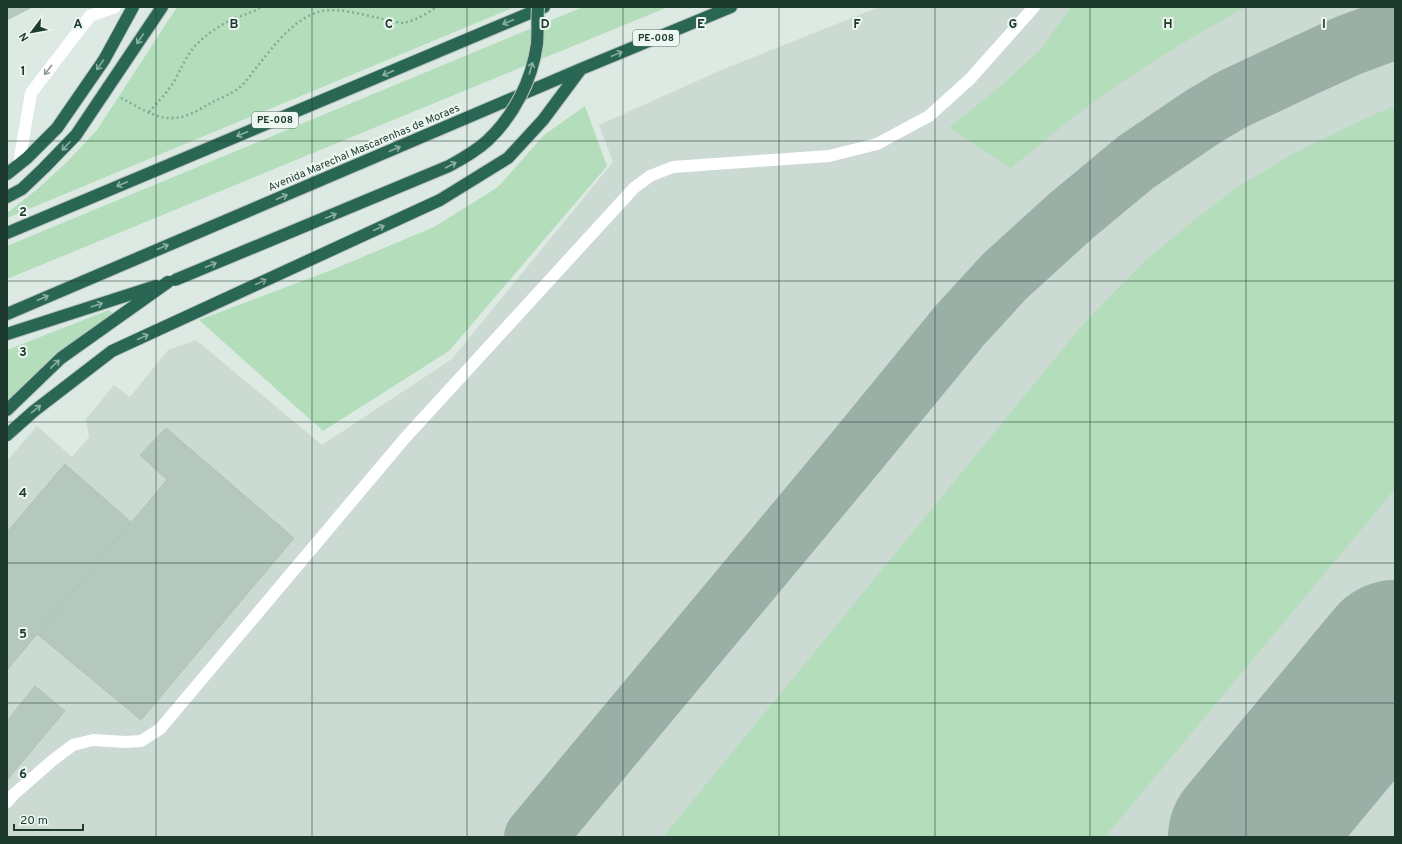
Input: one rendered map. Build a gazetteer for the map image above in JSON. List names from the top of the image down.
{
  "streets": {
    "highway": ["PE-008", "Avenida Marechal Mascarenhas de Moraes"]
  },
  "scale_bar": "20 m",
  "north": "bottom left",
  "grid": {
    "columns": [
      "A",
      "B",
      "C",
      "D",
      "E",
      "F",
      "G",
      "H",
      "I"
    ],
    "rows": [
      "1",
      "2",
      "3",
      "4",
      "5",
      "6"
    ]
  }
}
